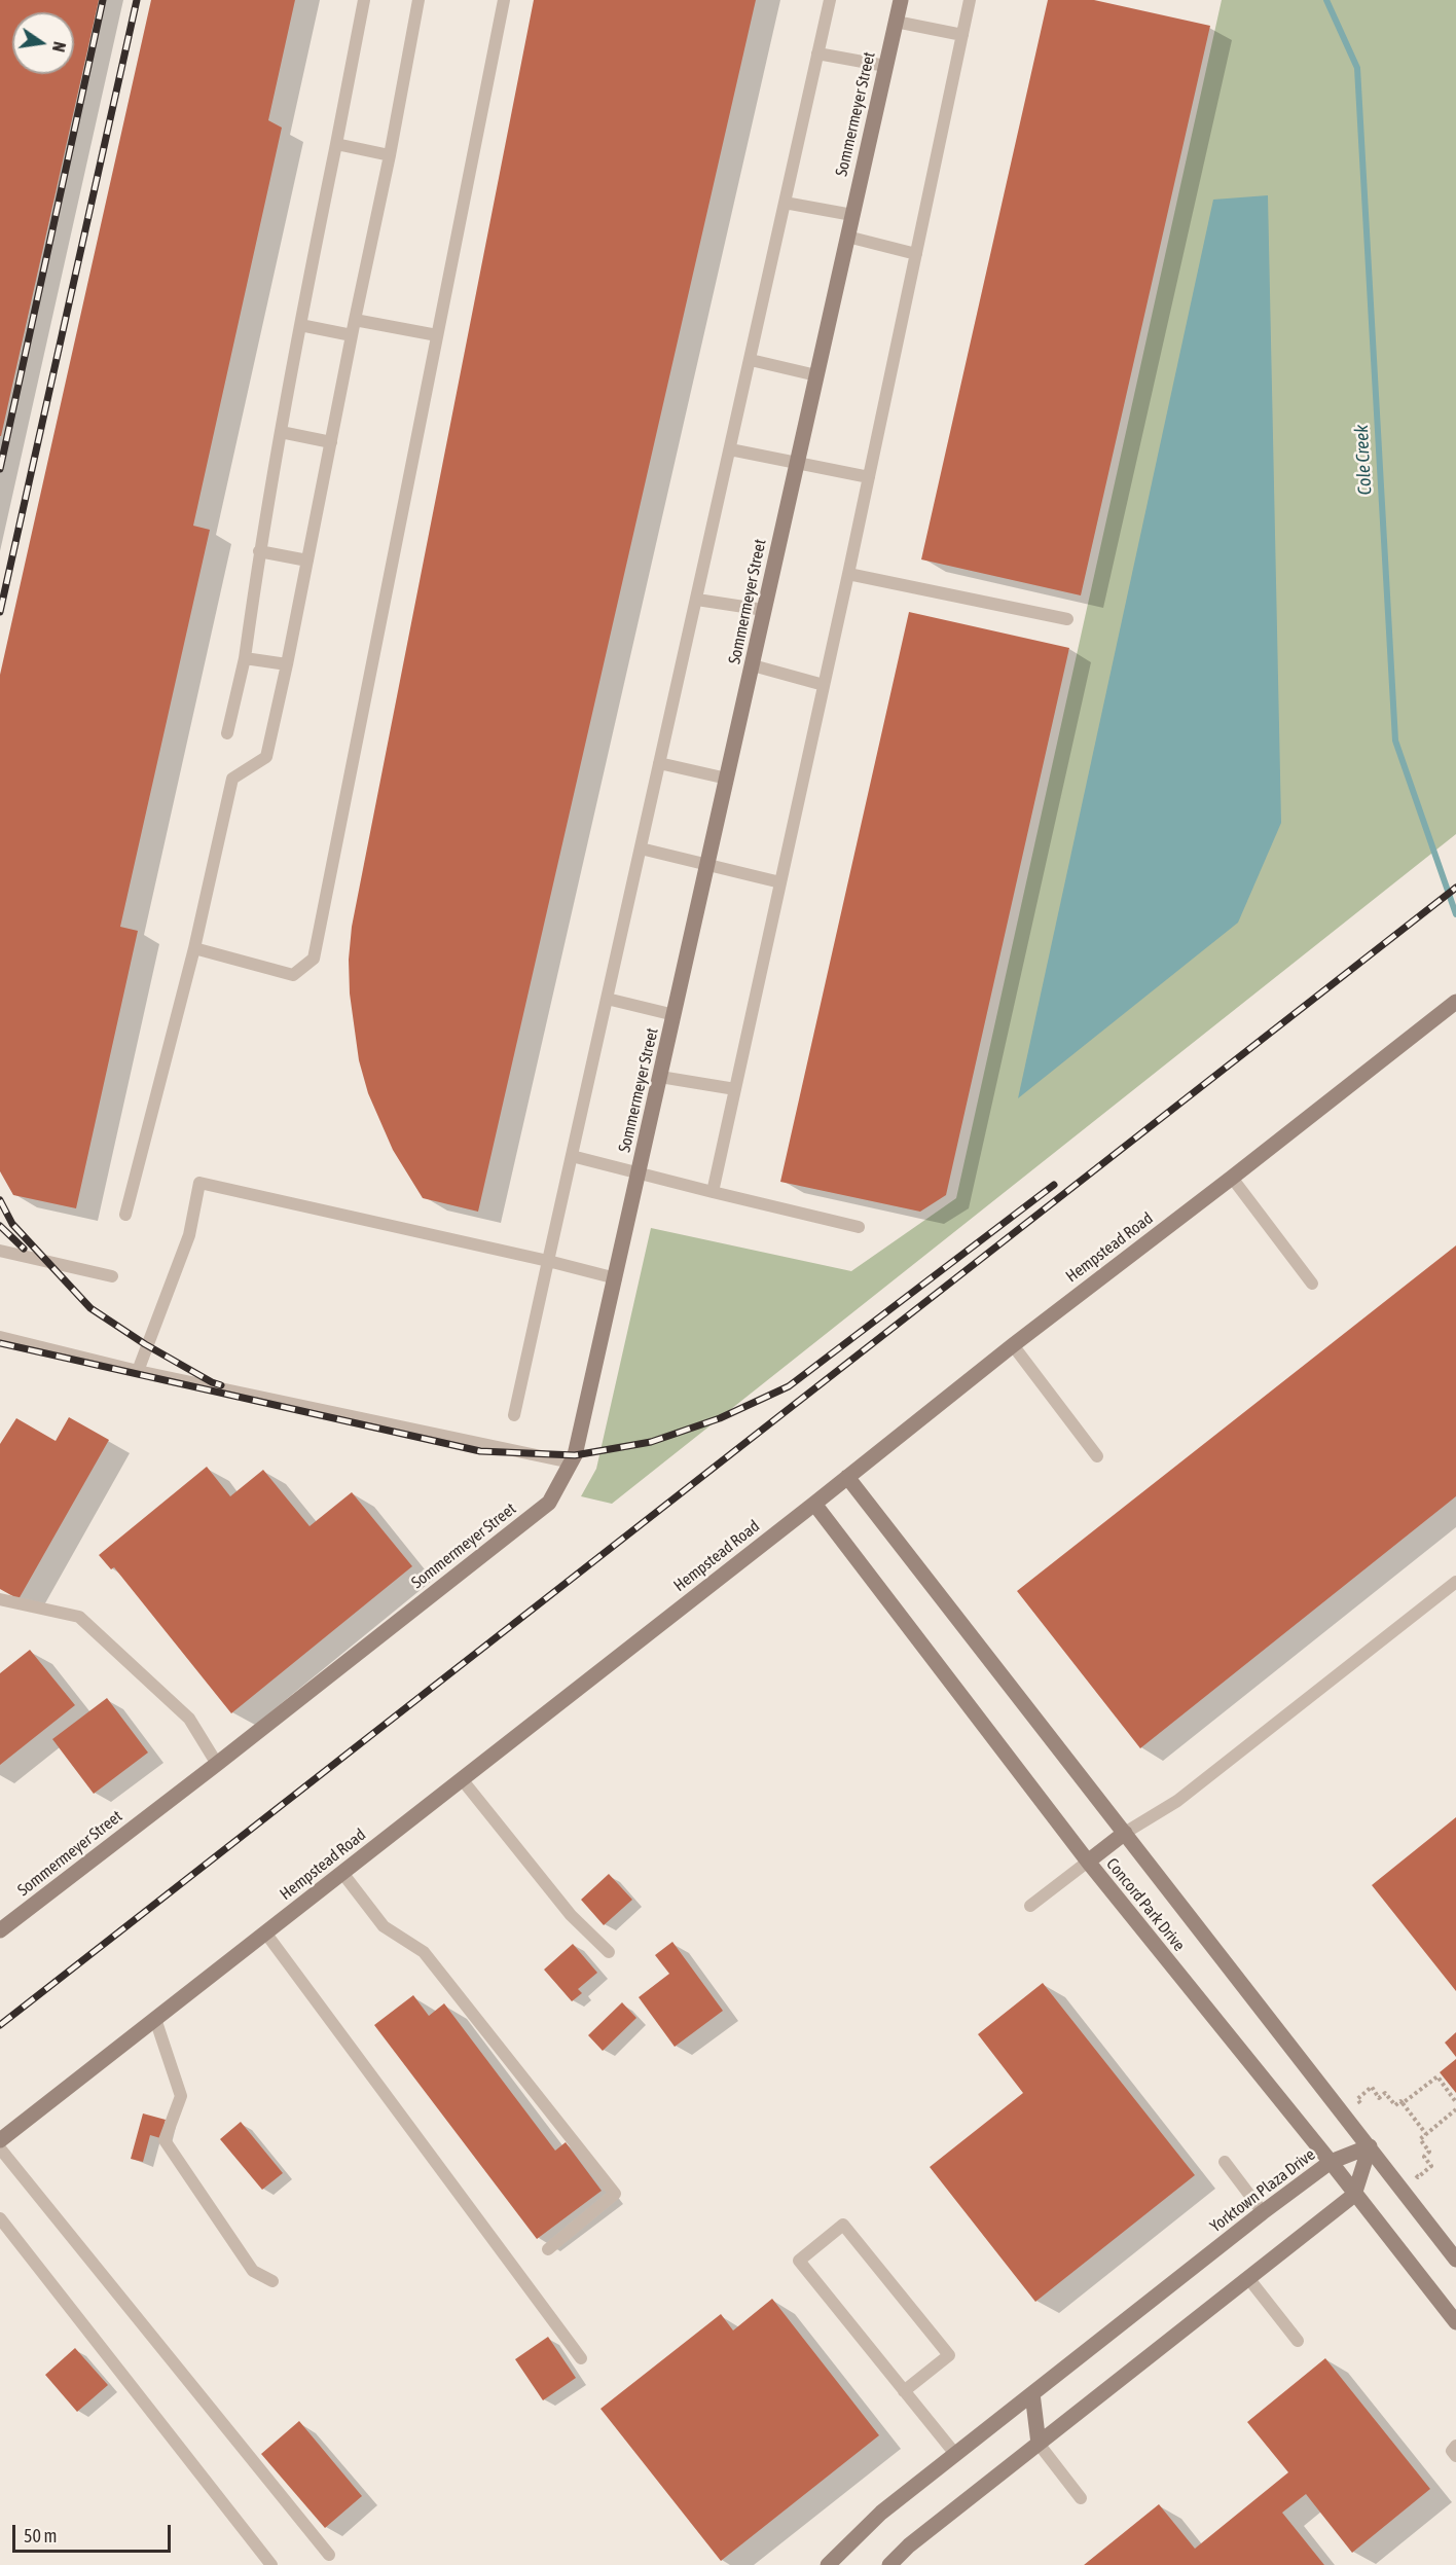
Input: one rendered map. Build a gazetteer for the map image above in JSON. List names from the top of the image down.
{
  "streets": {
    "street": [
      "Sommermeyer Street",
      "Hempstead Road",
      "Concord Park Drive",
      "Yorktown Plaza Drive"
    ]
  },
  "crossings": [
    ["Hempstead Road", "Concord Park Drive"],
    ["Concord Park Drive", "Yorktown Plaza Drive"]
  ],
  "water": ["Cole Creek"],
  "scale_bar": "50 m",
  "north": "right"
}
